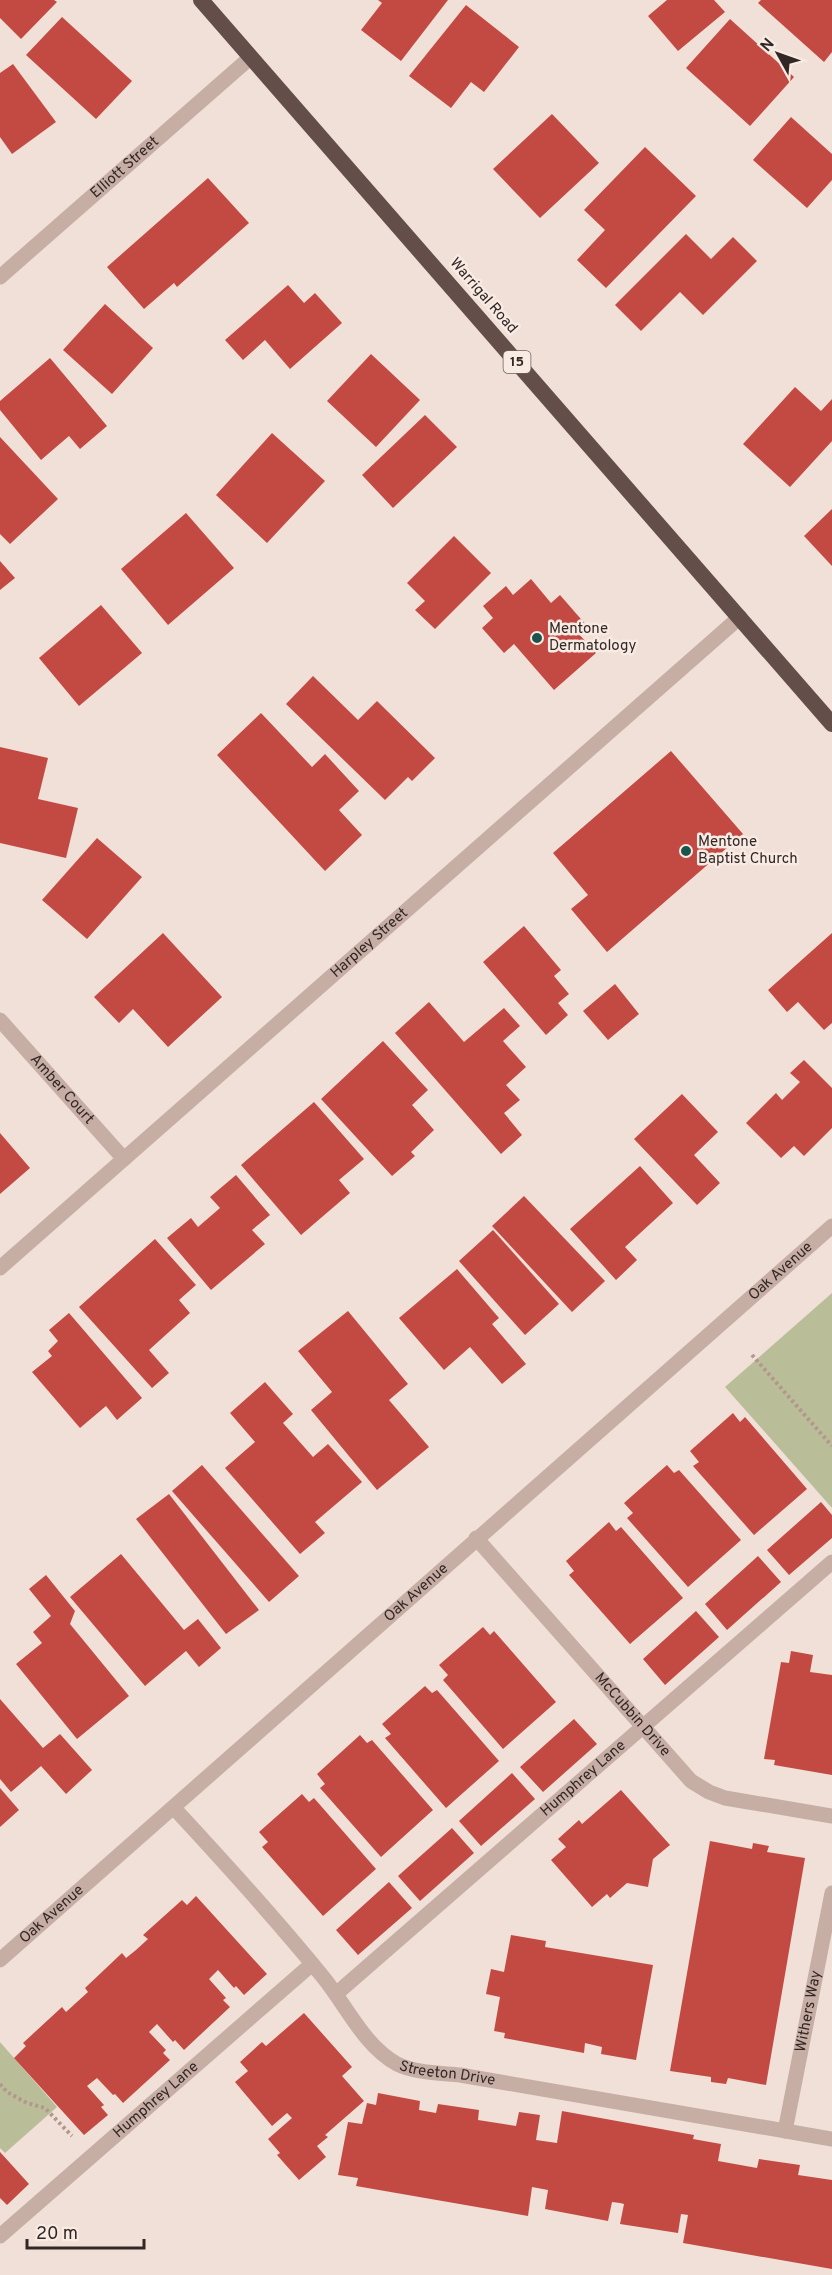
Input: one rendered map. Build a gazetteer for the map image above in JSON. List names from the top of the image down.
{
  "streets": {
    "highway": ["Warrigal Road", "15"],
    "street": [
      "Elliott Street",
      "Harpley Street",
      "Amber Court",
      "Oak Avenue",
      "McCubbin Drive",
      "Humphrey Lane",
      "Withers Way",
      "Streeton Drive"
    ]
  },
  "crossings": [
    ["Elliott Street", "Warrigal Road"],
    ["Warrigal Road", "Harpley Street"],
    ["Harpley Street", "Amber Court"],
    ["Oak Avenue", "McCubbin Drive"],
    ["Oak Avenue", "Streeton Drive"],
    ["McCubbin Drive", "Humphrey Lane"],
    ["Humphrey Lane", "Streeton Drive"],
    ["Withers Way", "Streeton Drive"]
  ],
  "places": ["Mentone Dermatology", "Mentone Baptist Church"],
  "scale_bar": "20 m",
  "north": "top left"
}
